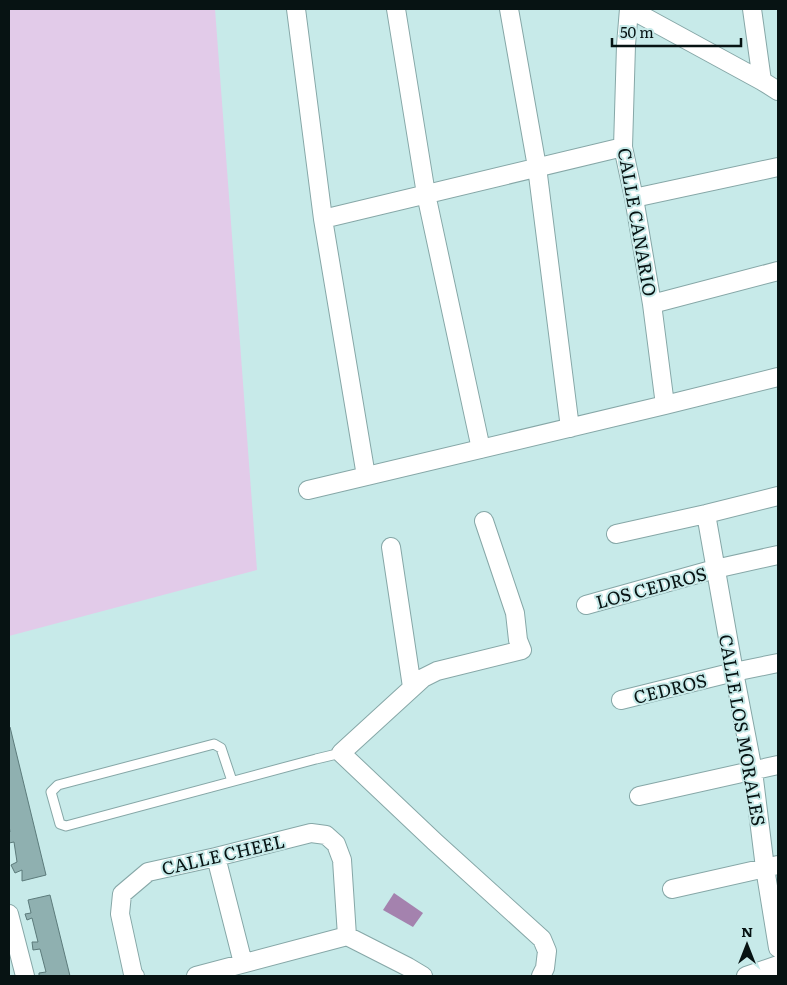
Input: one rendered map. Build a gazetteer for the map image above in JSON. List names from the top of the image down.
{
  "streets": {
    "street": [
      "CALLE CANARIO",
      "LOS CEDROS",
      "CEDROS",
      "CALLE LOS MORALES",
      "CALLE CHEEL"
    ]
  },
  "crossings": [
    ["LOS CEDROS", "CALLE LOS MORALES"],
    ["CEDROS", "CALLE LOS MORALES"]
  ],
  "scale_bar": "50 m",
  "north": "top"
}
